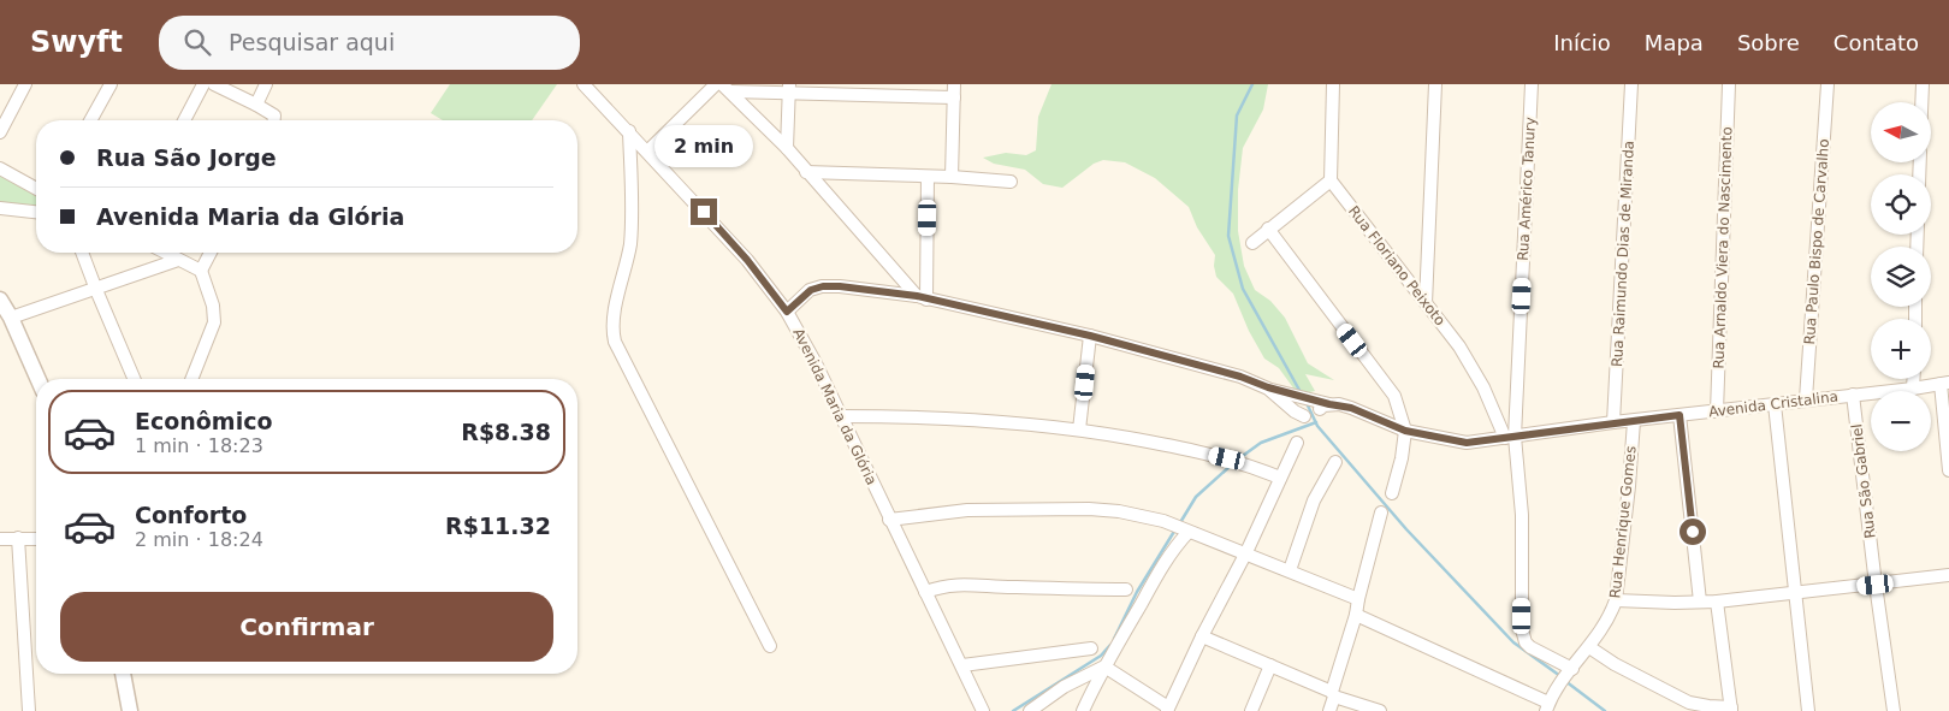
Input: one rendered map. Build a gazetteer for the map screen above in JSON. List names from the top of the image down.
{
  "streets": {
    "street": [
      "Rua Américo Tanury",
      "Rua Paulo Bispo de Carvalho",
      "Rua Arnaldo Viera do Nascimento",
      "Rua Raimundo Dias de Miranda",
      "Rua Floriano Peixoto",
      "Avenida Cristalina",
      "Avenida Maria da Glória",
      "Rua São Gabriel",
      "Rua Henrique Gomes"
    ]
  },
  "crossings": [
    ["Rua Américo Tanury", "Rua Floriano Peixoto"],
    ["Rua Américo Tanury", "Avenida Cristalina"],
    ["Rua Paulo Bispo de Carvalho", "Avenida Cristalina"],
    ["Rua Arnaldo Viera do Nascimento", "Avenida Cristalina"],
    ["Rua Raimundo Dias de Miranda", "Avenida Cristalina"],
    ["Rua Floriano Peixoto", "Avenida Cristalina"],
    ["Avenida Cristalina", "Avenida Maria da Glória"],
    ["Avenida Cristalina", "Rua São Gabriel"],
    ["Avenida Cristalina", "Rua Henrique Gomes"]
  ],
  "north": "left",
  "page": {
    "header": "Swyft",
    "search": "Pesquisar aqui",
    "nav": [
      "Início",
      "Mapa",
      "Sobre",
      "Contato"
    ],
    "map_buttons": ["+", "−"],
    "banner": ["Rua São Jorge", "Avenida Maria da Glória"],
    "bubble": "2 min",
    "list": [
      {
        "name": "Econômico",
        "note": "1 min · 18:23",
        "value": "R$8.38"
      },
      {
        "name": "Conforto",
        "note": "2 min · 18:24",
        "value": "R$11.32"
      }
    ],
    "buttons": "Confirmar"
  }
}
